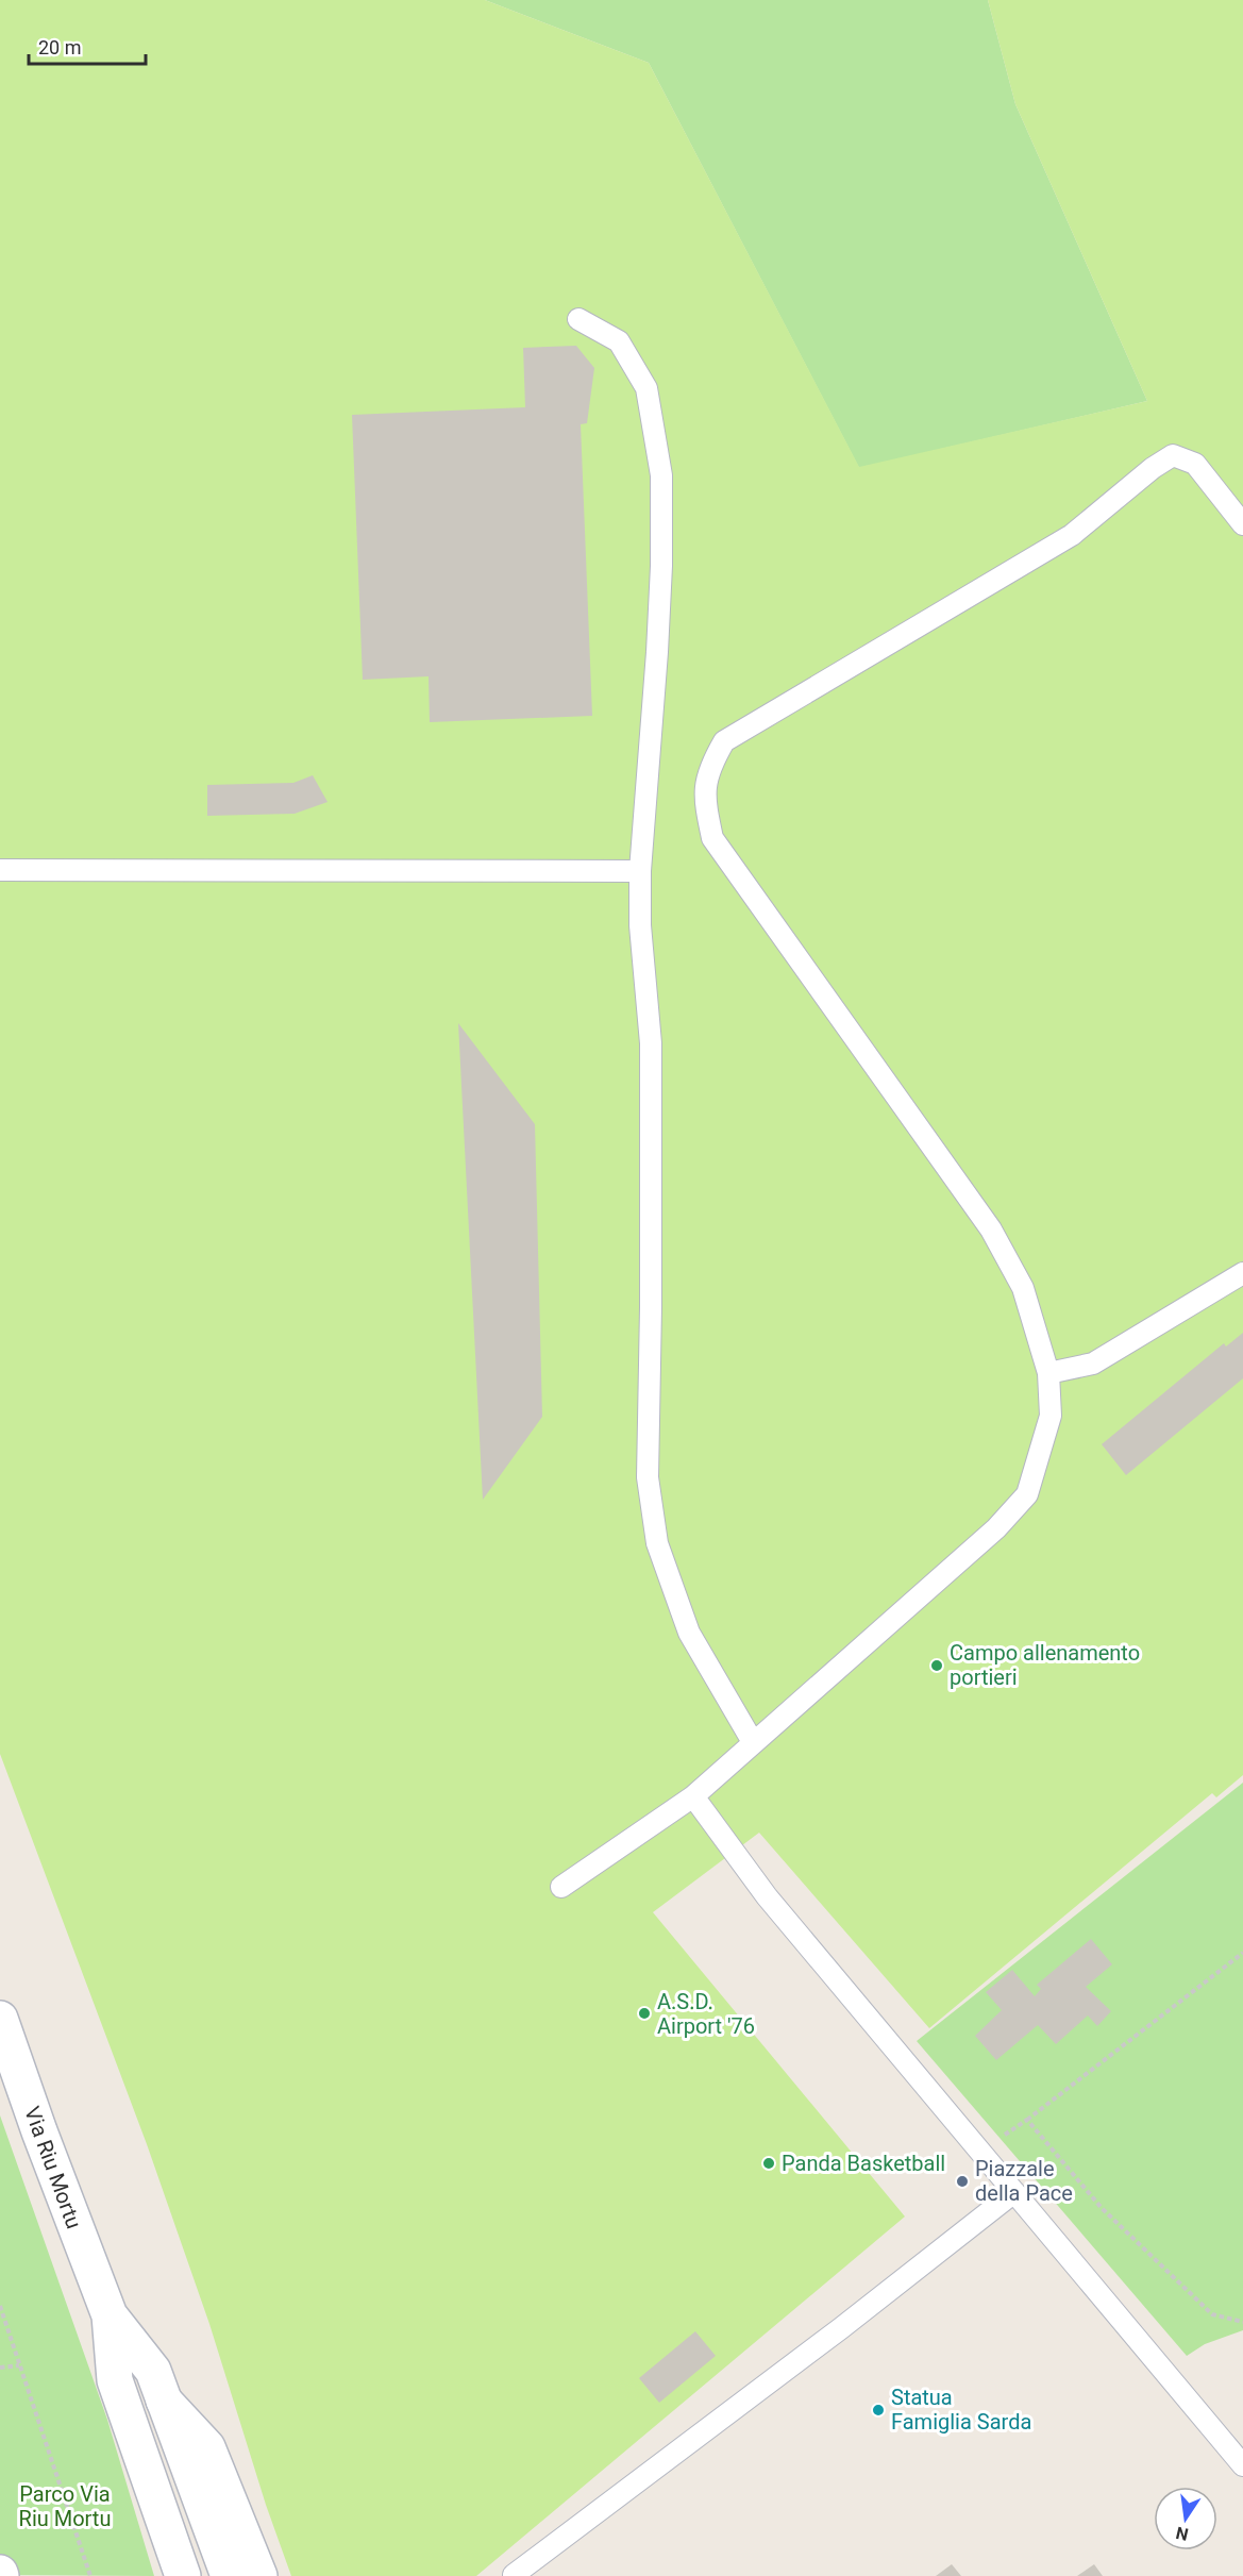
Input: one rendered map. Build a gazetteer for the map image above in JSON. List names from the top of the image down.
{
  "streets": {
    "main road": ["Via Riu Mortu"]
  },
  "parks": ["Parco Via Riu Mortu"],
  "places": [
    "Campo allenamento portieri",
    "A.S.D. Airport '76",
    "Panda Basketball",
    "Piazzale della Pace",
    "Statua Famiglia Sarda"
  ],
  "scale_bar": "20 m",
  "north": "bottom"
}
